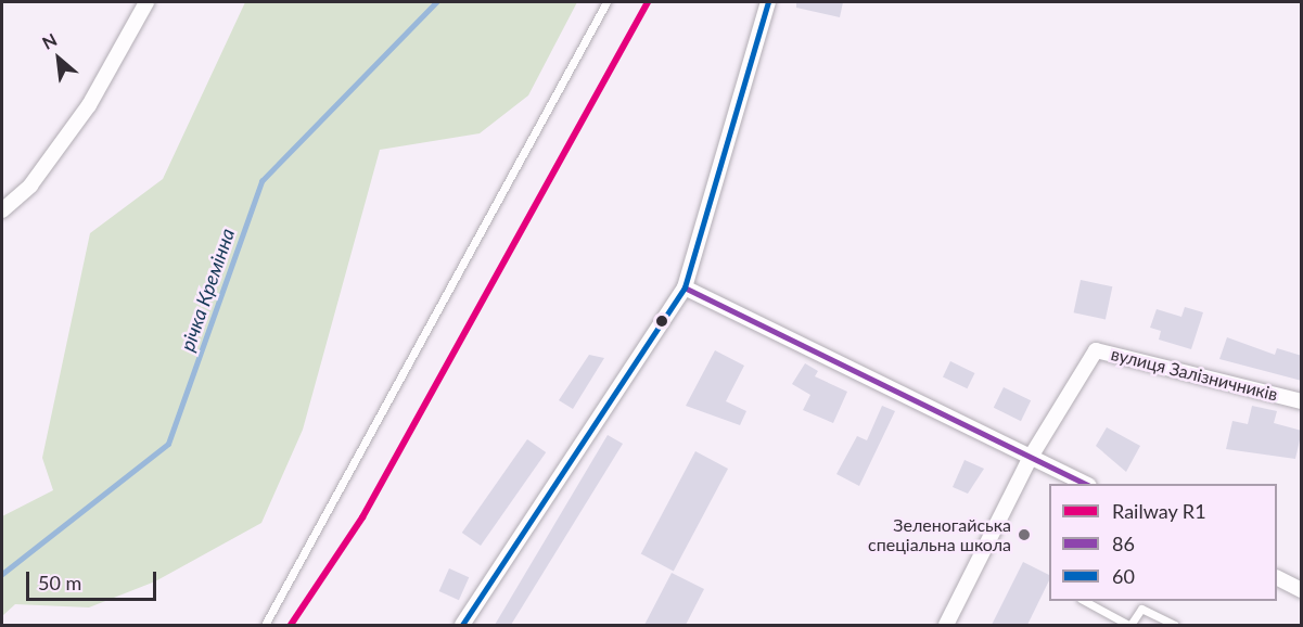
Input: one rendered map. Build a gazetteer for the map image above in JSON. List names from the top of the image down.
{
  "streets": {
    "street": ["вулиця Залізничників"]
  },
  "water": ["річка Кремінна"],
  "places": ["Зеленогайська спеціальна школа"],
  "lines": ["rail line R1", "transit line 60", "transit line 86"],
  "legend": ["Railway R1", "86", "60"],
  "scale_bar": "50 m",
  "north": "top left"
}
